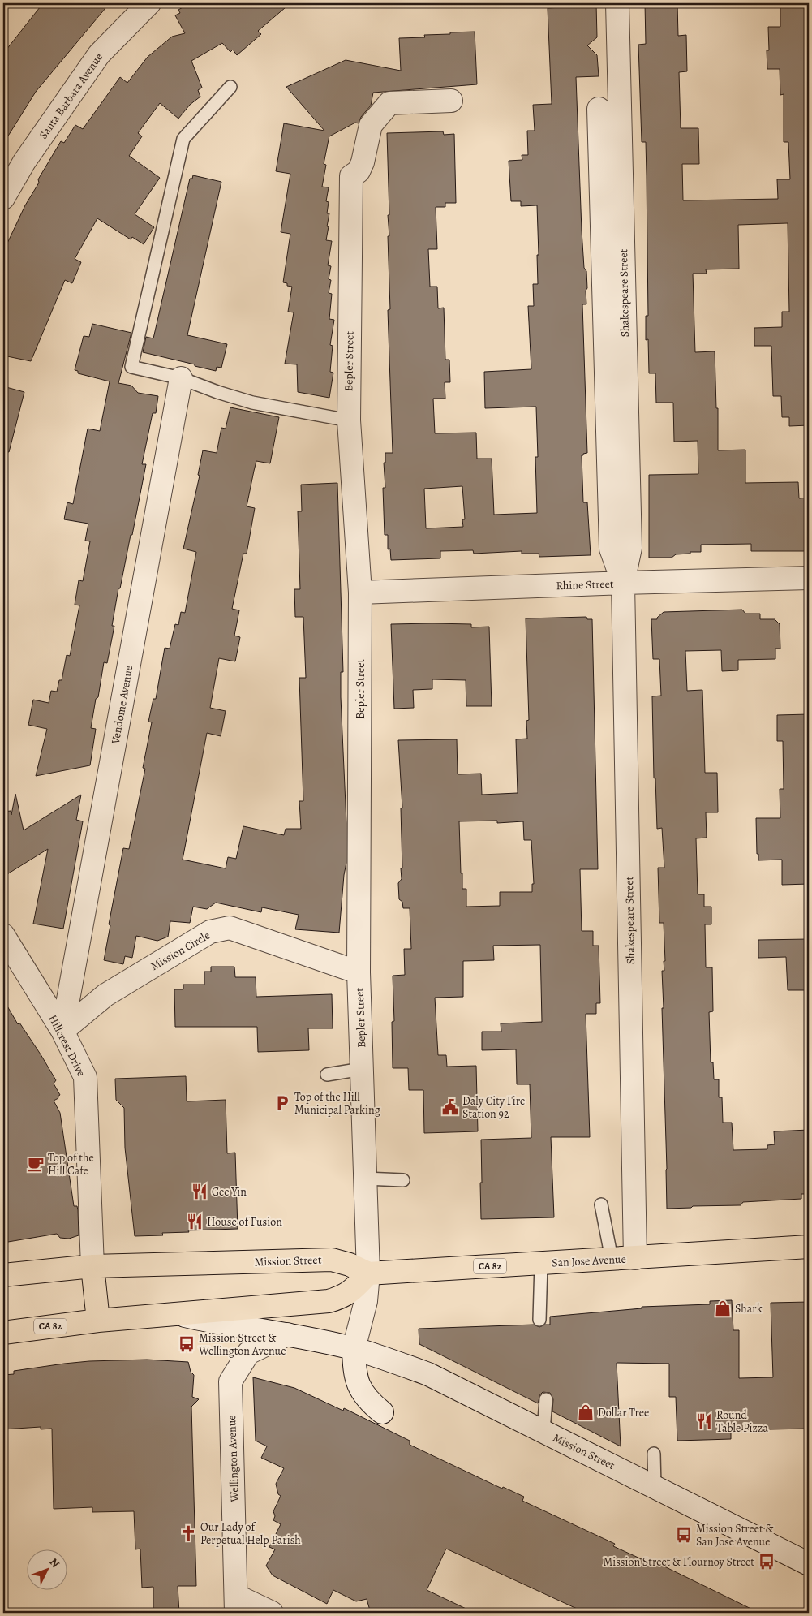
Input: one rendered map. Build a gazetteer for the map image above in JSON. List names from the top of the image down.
{
  "streets": {
    "main road": ["Mission Street", "San Jose Avenue", "CA 82"],
    "street": [
      "Santa Barbara Avenue",
      "Shakespeare Street",
      "Bepler Street",
      "Rhine Street",
      "Vendome Avenue",
      "Mission Circle",
      "Hillcrest Drive",
      "Wellington Avenue"
    ]
  },
  "crossings": [
    ["Shakespeare Street", "Rhine Street"],
    ["Shakespeare Street", "San Jose Avenue"],
    ["Bepler Street", "Rhine Street"],
    ["Bepler Street", "Mission Circle"],
    ["Bepler Street", "Mission Street"],
    ["Bepler Street", "San Jose Avenue"],
    ["Bepler Street", "CA 82"],
    ["Vendome Avenue", "Mission Circle"],
    ["Vendome Avenue", "Hillcrest Drive"],
    ["Mission Circle", "Hillcrest Drive"],
    ["Hillcrest Drive", "Mission Street"],
    ["Mission Street", "San Jose Avenue"],
    ["Mission Street", "CA 82"],
    ["Mission Street", "Wellington Avenue"],
    ["San Jose Avenue", "CA 82"]
  ],
  "places": {
    "parking": ["Top of the Hill Municipal Parking"],
    "public building": ["Daly City Fire Station 92"],
    "cafe": ["Top of the Hill Cafe"],
    "restaurant": ["Gee Yin", "House of Fusion", "Round Table Pizza"],
    "shop": ["Shark", "Dollar Tree"],
    "bus stop": ["Mission Street & Wellington Avenue", "Mission Street & San Jose Avenue", "Mission Street & Flournoy Street"],
    "church": ["Our Lady of Perpetual Help Parish"]
  },
  "north": "top right"
}
